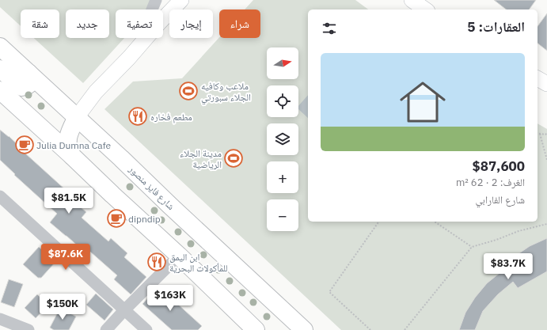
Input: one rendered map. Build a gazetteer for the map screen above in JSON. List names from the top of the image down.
{
  "streets": {
    "highway": ["شارع فايز منصور"]
  },
  "places": {
    "sports": ["ملاعب وكافيه الجلاء سبورتي", "مدينة الجلاء الرياضية"],
    "restaurant": ["مطعم فخاره", "ابن اليمق للمأكولات البحرية"],
    "cafe": ["Julia Dumna Cafe", "dipndip"]
  },
  "north": "right",
  "page": {
    "chip": [
      "شراء",
      "إيجار",
      "تصفية",
      "جديد",
      "شقة"
    ],
    "heading": "العقارات: 5",
    "map_buttons": ["+", "−"],
    "list": [
      {
        "name": "$87,600",
        "note": "الغرف: 2 · 62 m² · شارع الفارابي"
      }
    ],
    "price": [
      "$81.5K",
      "$87.6K",
      "$83.7K",
      "$163K",
      "$150K"
    ]
  }
}
